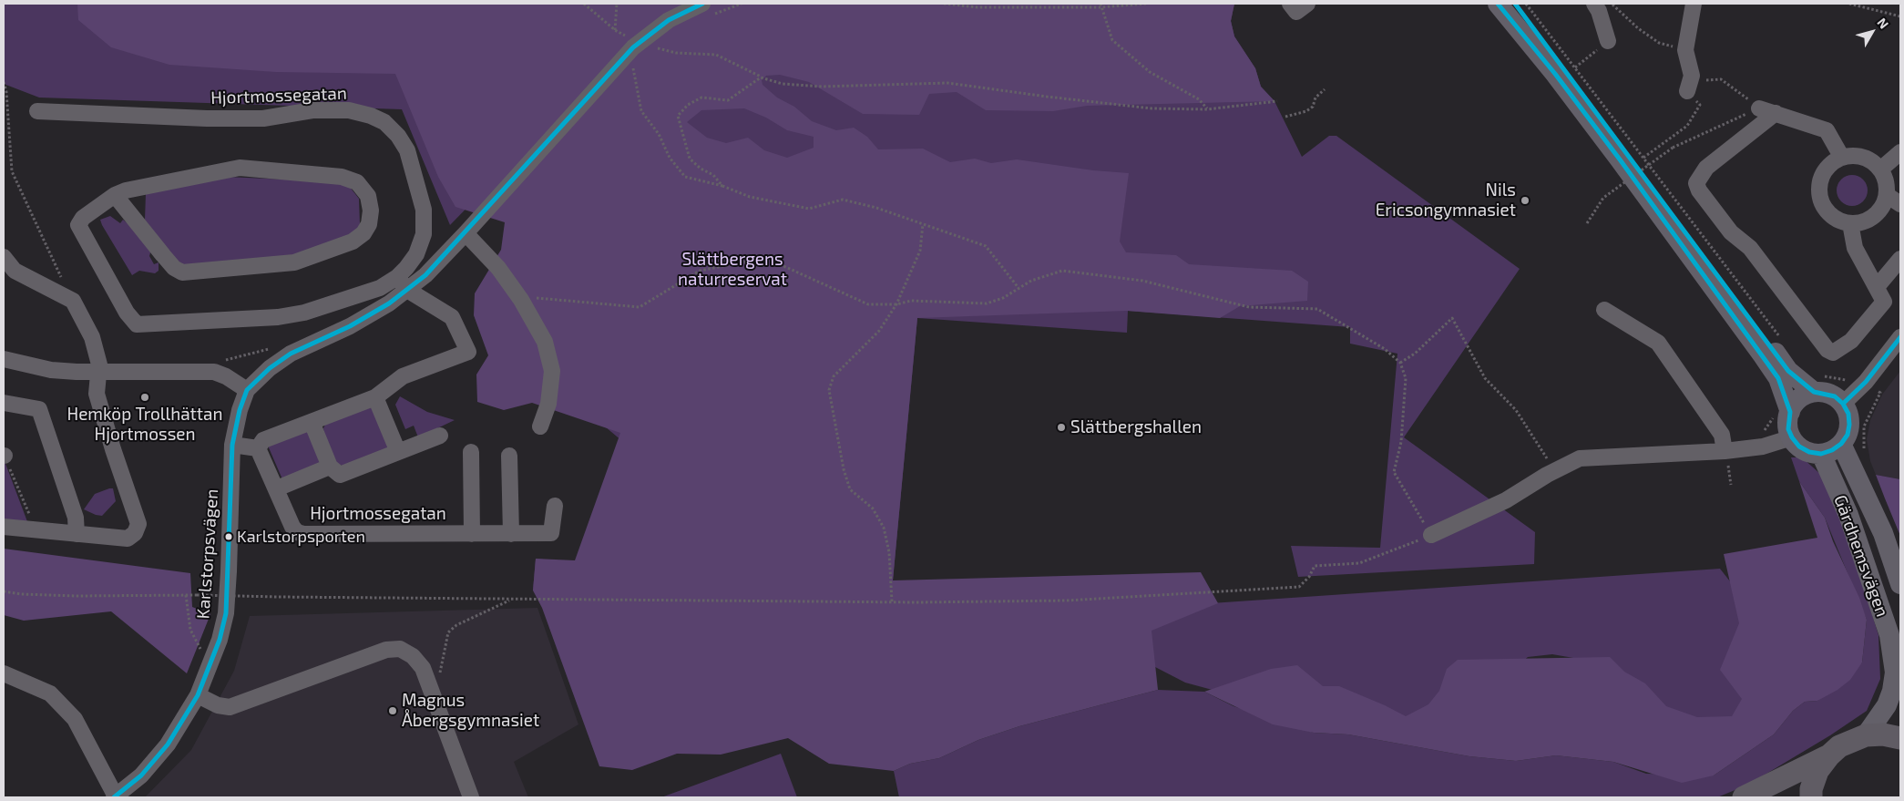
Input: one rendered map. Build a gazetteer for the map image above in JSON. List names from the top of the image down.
{
  "streets": {
    "main road": ["Gärdhemsvägen"],
    "street": ["Hjortmossegatan", "Karlstorpsvägen"]
  },
  "parks": ["Slättbergens naturreservat"],
  "places": [
    "Nils Ericsongymnasiet",
    "Hemköp Trollhättan Hjortmossen",
    "Slättbergshallen",
    "Karlstorpsporten",
    "Magnus Åbergsgymnasiet"
  ],
  "north": "top right"
}
